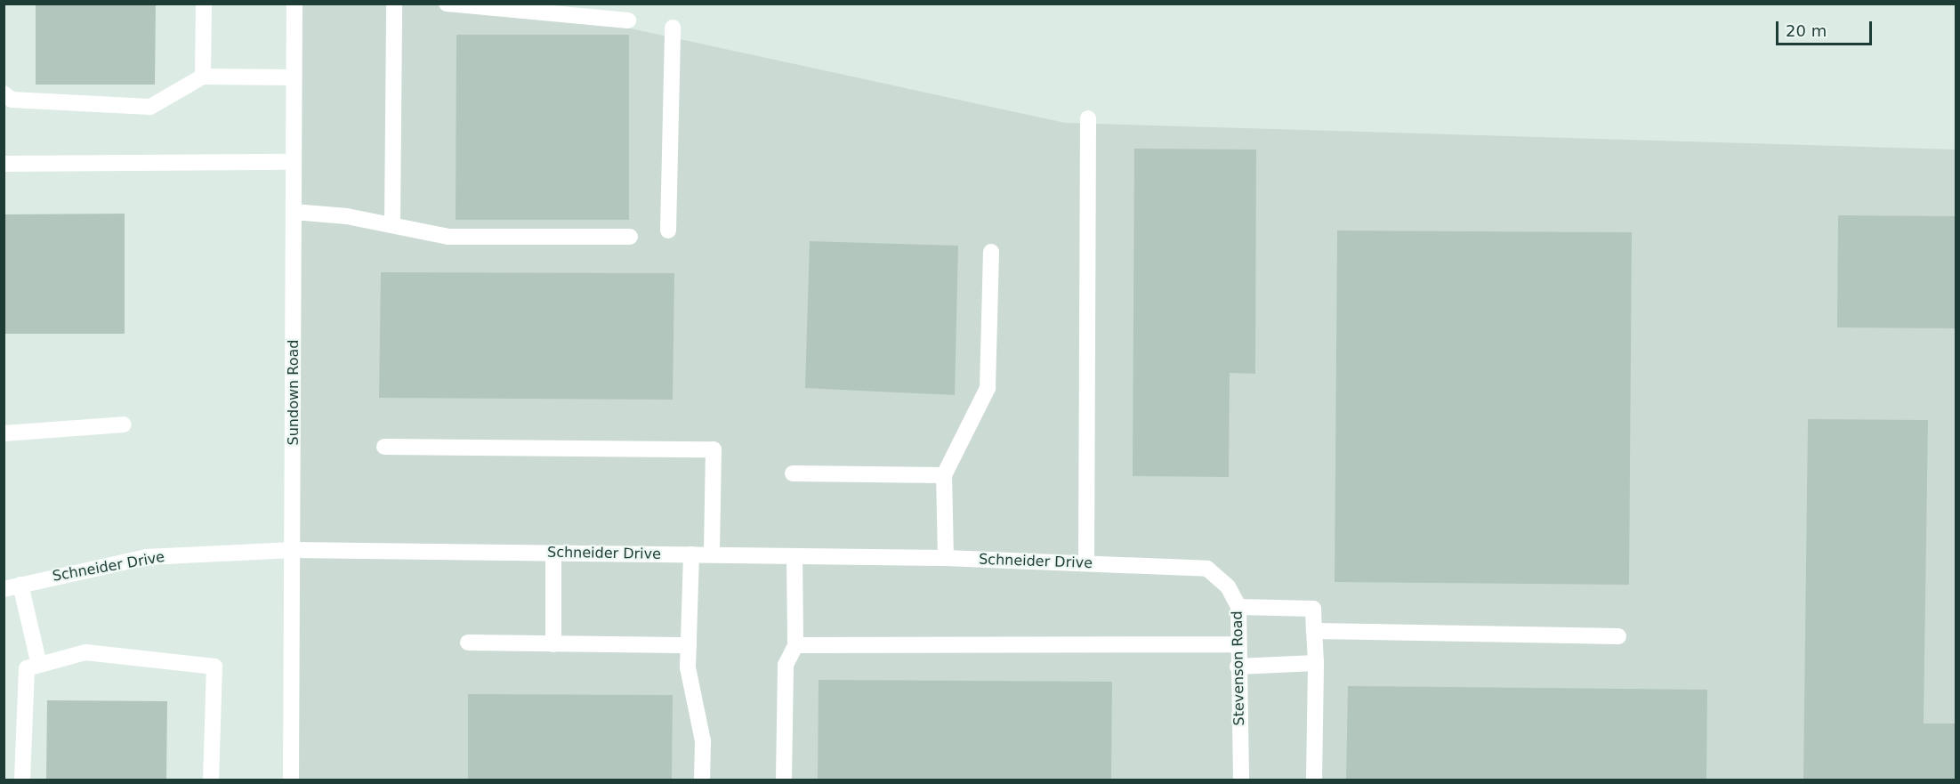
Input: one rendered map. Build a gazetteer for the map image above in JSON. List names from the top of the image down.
{
  "streets": {
    "street": ["Sundown Road", "Schneider Drive", "Stevenson Road"]
  },
  "crossings": [
    ["Sundown Road", "Schneider Drive"],
    ["Schneider Drive", "Stevenson Road"]
  ],
  "scale_bar": "20 m"
}
